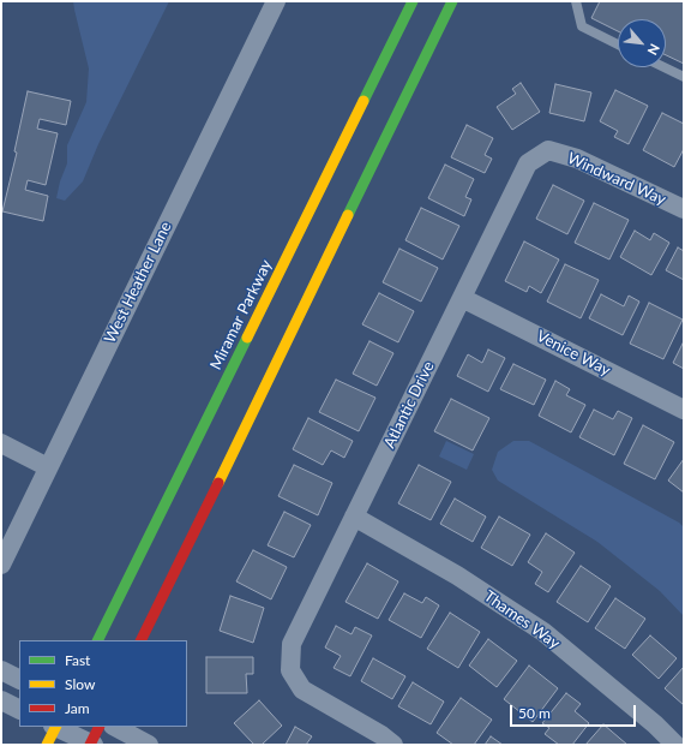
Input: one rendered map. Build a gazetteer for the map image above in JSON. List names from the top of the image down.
{
  "streets": {
    "main road": ["Miramar Parkway"],
    "street": [
      "Windward Way",
      "West Heather Lane",
      "Venice Way",
      "Atlantic Drive",
      "Thames Way"
    ]
  },
  "crossings": [
    ["Windward Way", "Atlantic Drive"],
    ["Venice Way", "Atlantic Drive"],
    ["Atlantic Drive", "Thames Way"]
  ],
  "legend": ["Fast", "Slow", "Jam"],
  "scale_bar": "50 m",
  "north": "bottom right"
}
